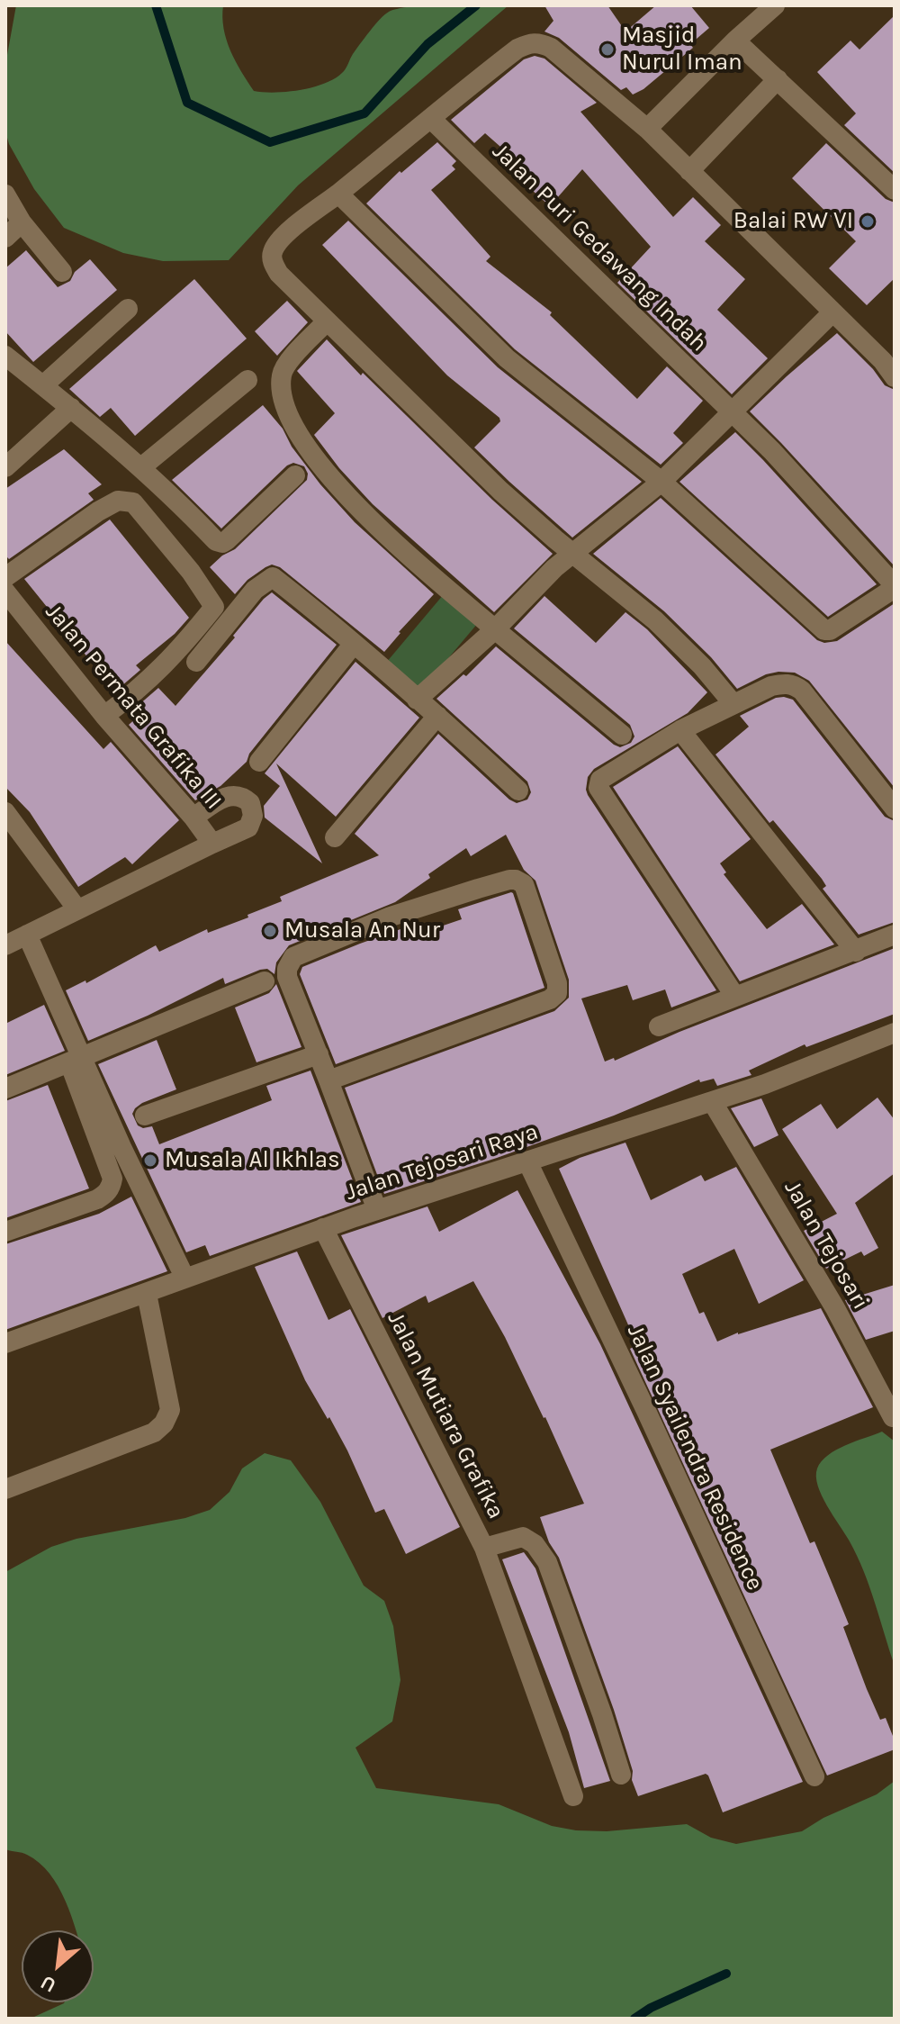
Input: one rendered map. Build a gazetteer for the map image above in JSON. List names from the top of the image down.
{
  "streets": {
    "street": [
      "Jalan Puri Gedawang Indah",
      "Jalan Permata Grafika III",
      "Jalan Tejosari Raya",
      "Jalan Tejosari",
      "Jalan Mutiara Grafika",
      "Jalan Syailendra Residence"
    ]
  },
  "crossings": [
    ["Jalan Tejosari Raya", "Jalan Tejosari"],
    ["Jalan Tejosari Raya", "Jalan Mutiara Grafika"],
    ["Jalan Tejosari Raya", "Jalan Syailendra Residence"]
  ],
  "places": [
    "Masjid Nurul Iman",
    "Balai RW VI",
    "Musala An Nur",
    "Musala Al Ikhlas"
  ],
  "north": "bottom left"
}
